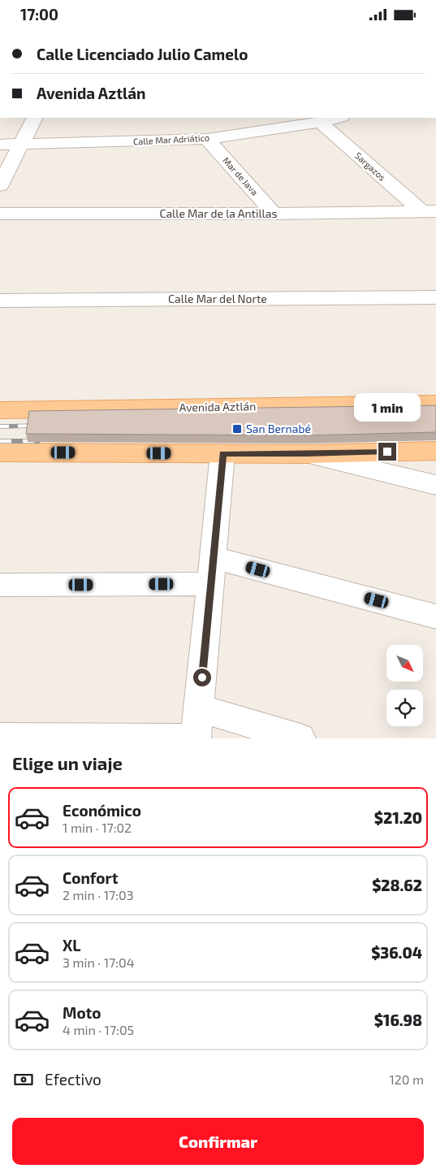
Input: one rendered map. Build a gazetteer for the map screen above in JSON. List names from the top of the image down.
{
  "streets": {
    "main road": ["Avenida Aztlán"],
    "street": [
      "Calle Mar Adriático",
      "Sargazos",
      "Mar de Java",
      "Calle Mar de la Antillas",
      "Calle Mar del Norte"
    ]
  },
  "crossings": [
    ["Calle Mar Adriático", "Sargazos"],
    ["Calle Mar Adriático", "Mar de Java"],
    ["Sargazos", "Calle Mar de la Antillas"],
    ["Mar de Java", "Calle Mar de la Antillas"]
  ],
  "places": {
    "transit": ["San Bernabé"]
  },
  "north": "bottom right",
  "page": {
    "status": "17:00",
    "banner": ["Calle Licenciado Julio Camelo", "Avenida Aztlán"],
    "bubble": "1 min",
    "heading": "Elige un viaje",
    "list": [
      {
        "name": "Económico",
        "note": "1 min · 17:02",
        "value": "$21.20"
      },
      {
        "name": "Confort",
        "note": "2 min · 17:03",
        "value": "$28.62"
      },
      {
        "name": "XL",
        "note": "3 min · 17:04",
        "value": "$36.04"
      },
      {
        "name": "Moto",
        "note": "4 min · 17:05",
        "value": "$16.98"
      }
    ],
    "pay": ["Efectivo", "120 m"],
    "buttons": "Confirmar"
  }
}
